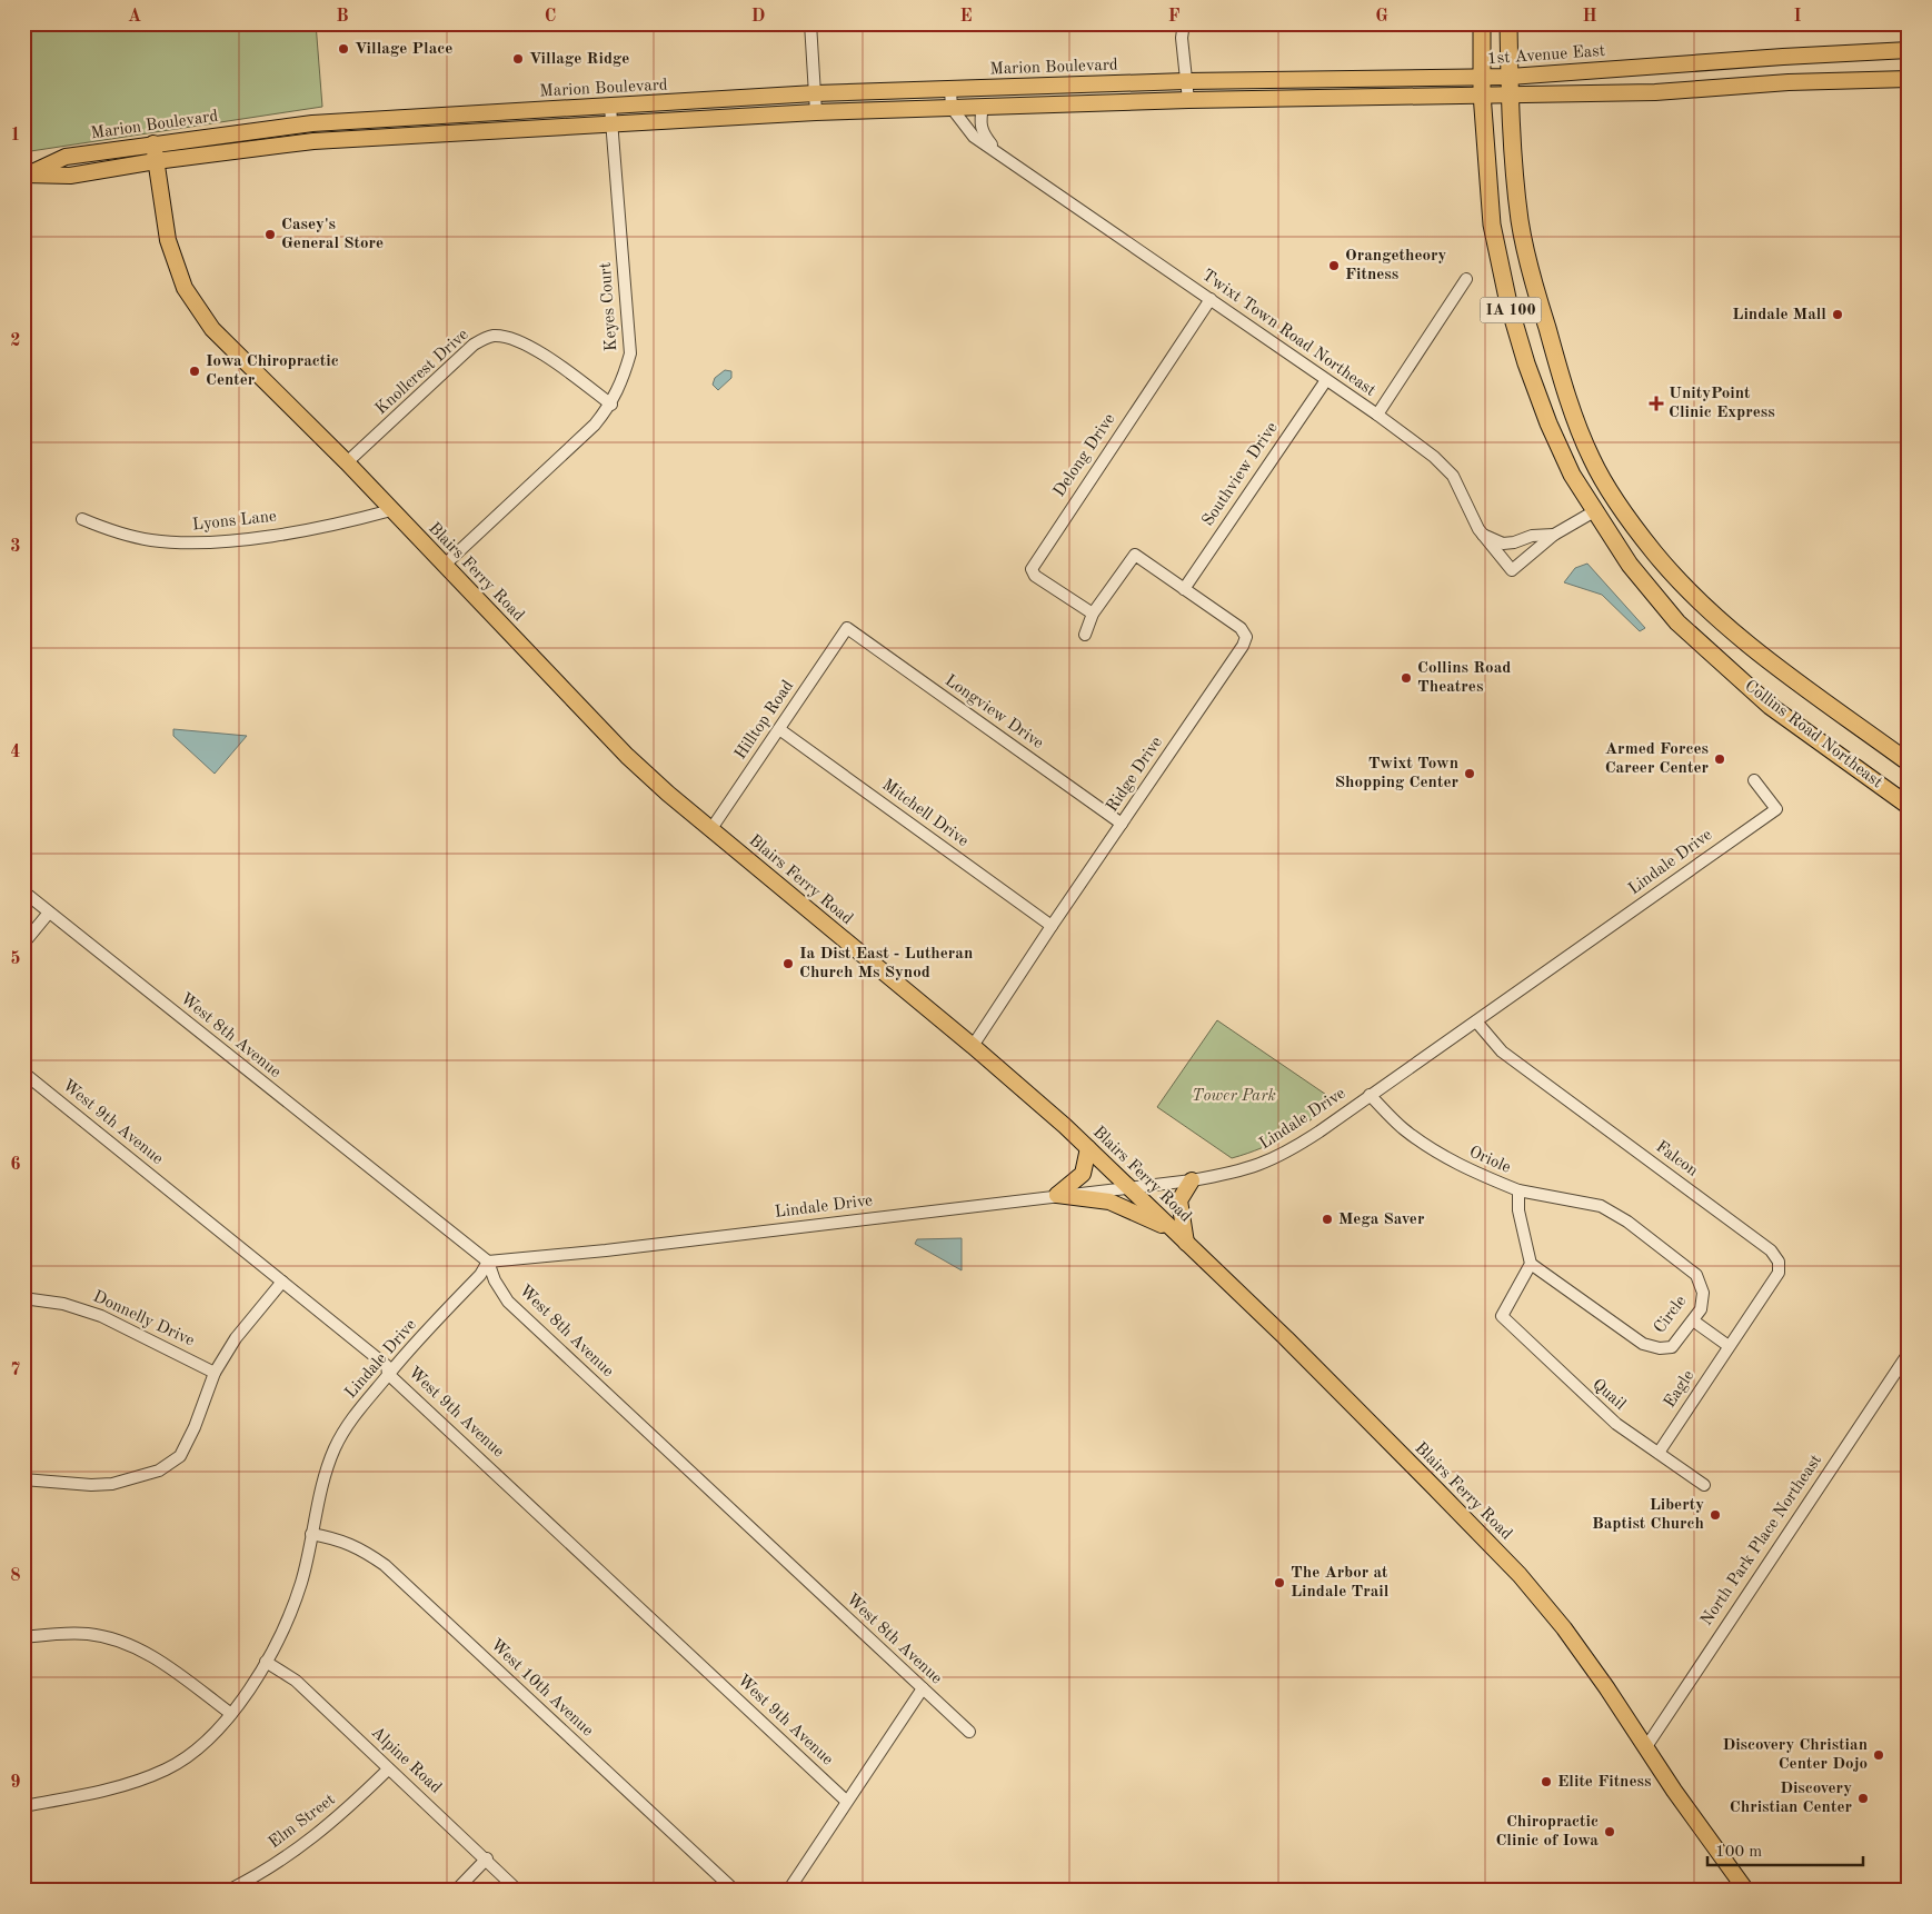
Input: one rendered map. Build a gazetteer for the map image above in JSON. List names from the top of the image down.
{
  "streets": {
    "highway": ["IA 100", "Collins Road Northeast"],
    "main road": ["1st Avenue East", "Marion Boulevard", "Blairs Ferry Road"],
    "street": [
      "Keyes Court",
      "Twixt Town Road Northeast",
      "Knollcrest Drive",
      "Delong Drive",
      "Southview Drive",
      "Lyons Lane",
      "Longview Drive",
      "Hilltop Road",
      "Ridge Drive",
      "Mitchell Drive",
      "Lindale Drive",
      "West 8th Avenue",
      "West 9th Avenue",
      "Falcon",
      "Oriole",
      "Circle",
      "Donnelly Drive",
      "Eagle",
      "Quail",
      "North Park Place Northeast",
      "West 10th Avenue",
      "Alpine Road",
      "Elm Street"
    ]
  },
  "crossings": [
    ["1st Avenue East", "Marion Boulevard"],
    ["1st Avenue East", "IA 100"],
    ["1st Avenue East", "Collins Road Northeast"],
    ["Marion Boulevard", "Keyes Court"],
    ["Marion Boulevard", "Twixt Town Road Northeast"],
    ["Marion Boulevard", "Blairs Ferry Road"],
    ["Keyes Court", "Knollcrest Drive"],
    ["Keyes Court", "Blairs Ferry Road"],
    ["IA 100", "Collins Road Northeast"],
    ["Twixt Town Road Northeast", "Delong Drive"],
    ["Twixt Town Road Northeast", "Southview Drive"],
    ["Twixt Town Road Northeast", "Collins Road Northeast"],
    ["Knollcrest Drive", "Blairs Ferry Road"],
    ["Delong Drive", "Ridge Drive"],
    ["Southview Drive", "Ridge Drive"],
    ["Lyons Lane", "Blairs Ferry Road"],
    ["Blairs Ferry Road", "Hilltop Road"],
    ["Blairs Ferry Road", "Ridge Drive"],
    ["Blairs Ferry Road", "Lindale Drive"],
    ["Blairs Ferry Road", "North Park Place Northeast"],
    ["Longview Drive", "Hilltop Road"],
    ["Longview Drive", "Ridge Drive"],
    ["Hilltop Road", "Mitchell Drive"],
    ["Ridge Drive", "Mitchell Drive"],
    ["Lindale Drive", "West 8th Avenue"],
    ["Lindale Drive", "West 9th Avenue"],
    ["Lindale Drive", "Falcon"],
    ["Lindale Drive", "Oriole"],
    ["Lindale Drive", "West 10th Avenue"],
    ["Lindale Drive", "Alpine Road"],
    ["Falcon", "Eagle"],
    ["Oriole", "Circle"],
    ["Oriole", "Quail"],
    ["Circle", "Quail"],
    ["Eagle", "Quail"],
    ["Alpine Road", "Elm Street"]
  ],
  "parks": ["Tower Park"],
  "places": {
    "other": [
      "Village Place",
      "Village Ridge",
      "Casey's General Store",
      "Orangetheory Fitness",
      "Lindale Mall",
      "Iowa Chiropractic Center",
      "Collins Road Theatres",
      "Armed Forces Career Center",
      "Twixt Town Shopping Center",
      "Ia Dist East - Lutheran Church Ms Synod",
      "Mega Saver",
      "Liberty Baptist Church",
      "The Arbor at Lindale Trail",
      "Discovery Christian Center Dojo",
      "Elite Fitness",
      "Discovery Christian Center",
      "Chiropractic Clinic of Iowa"
    ],
    "health": ["UnityPoint Clinic Express"]
  },
  "scale_bar": "100 m",
  "grid": {
    "columns": [
      "A",
      "B",
      "C",
      "D",
      "E",
      "F",
      "G",
      "H",
      "I"
    ],
    "rows": [
      "1",
      "2",
      "3",
      "4",
      "5",
      "6",
      "7",
      "8",
      "9"
    ]
  }
}
